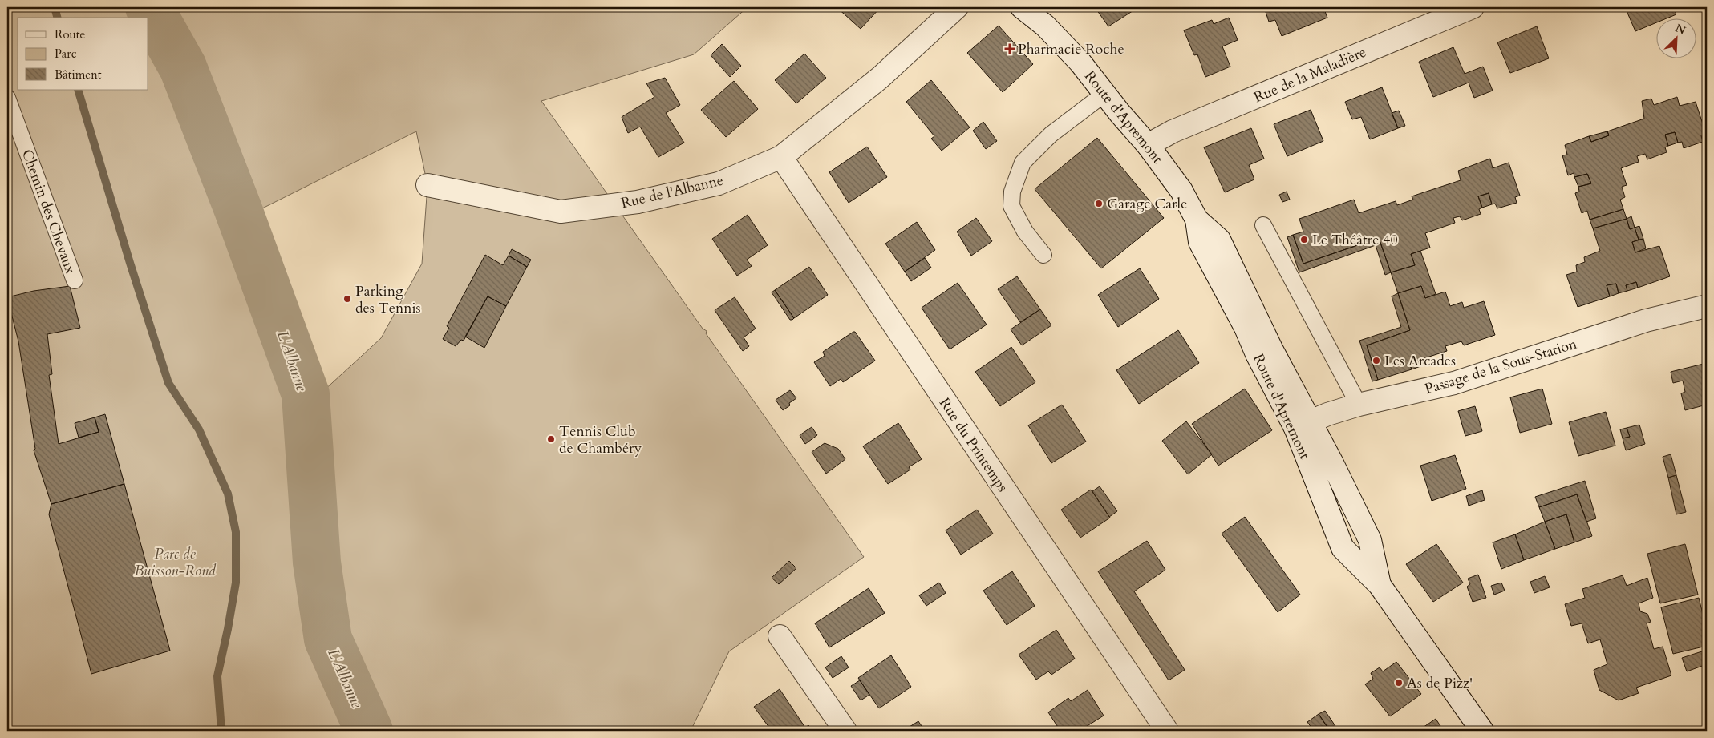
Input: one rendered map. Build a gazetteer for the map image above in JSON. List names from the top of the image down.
{
  "streets": {
    "street": [
      "Rue de la Maladière",
      "Route d'Apremont",
      "Rue de l'Albanne",
      "Passage de la Sous-Station",
      "Rue du Printemps"
    ],
    "lane": ["Chemin des Chevaux"]
  },
  "crossings": [
    ["Rue de la Maladière", "Route d'Apremont"],
    ["Route d'Apremont", "Passage de la Sous-Station"],
    ["Rue de l'Albanne", "Rue du Printemps"]
  ],
  "water": ["L'Albanne"],
  "parks": ["Parc de Buisson-Rond"],
  "places": {
    "health": ["Pharmacie Roche"],
    "other": [
      "Garage Carle",
      "Le Théâtre 40",
      "Parking des Tennis",
      "Les Arcades",
      "Tennis Club de Chambéry",
      "As de Pizz'"
    ]
  },
  "legend": ["Route", "Parc", "Bâtiment"],
  "north": "top right"
}
